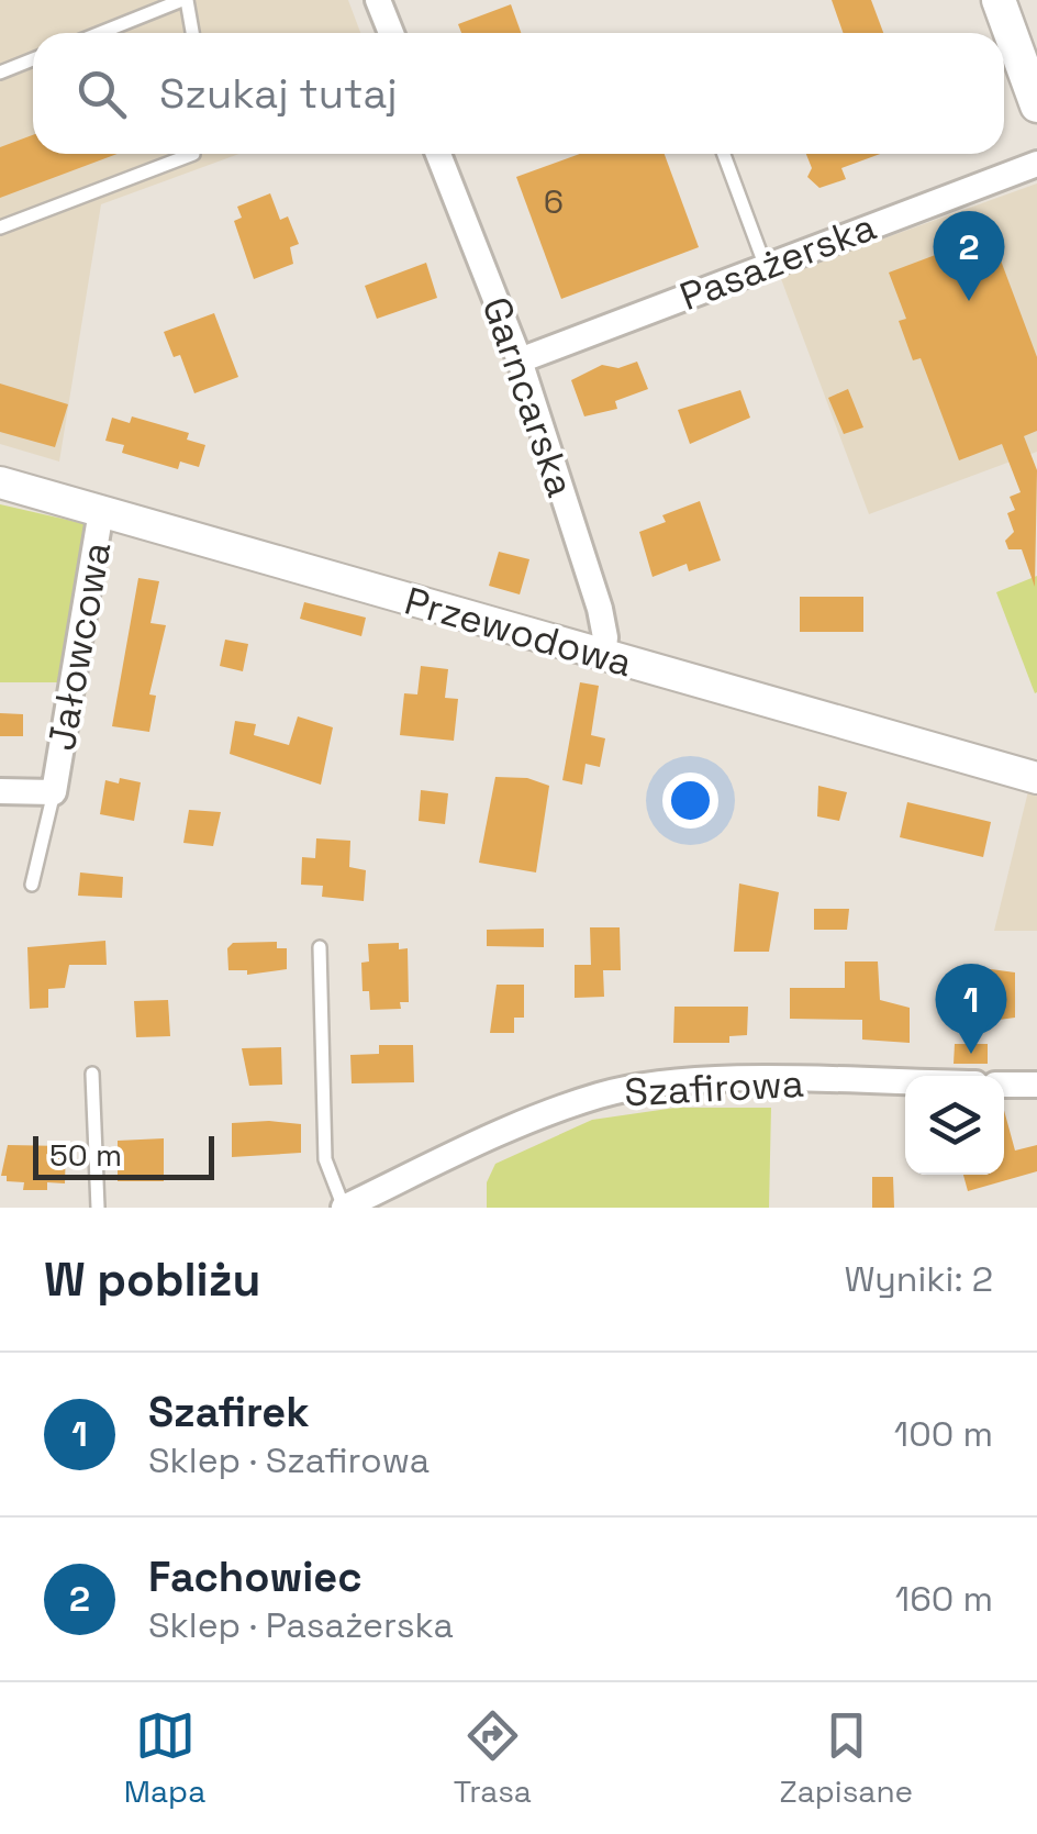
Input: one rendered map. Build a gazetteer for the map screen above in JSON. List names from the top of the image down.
{
  "streets": {
    "street": [
      "Pasażerska",
      "Garncarska",
      "Przewodowa",
      "Jałowcowa",
      "Szafirowa"
    ]
  },
  "crossings": [
    ["Pasażerska", "Garncarska"],
    ["Garncarska", "Przewodowa"],
    ["Przewodowa", "Jałowcowa"]
  ],
  "house_numbers": ["6"],
  "scale_bar": "50 m",
  "page": {
    "search": "Szukaj tutaj",
    "pins": ["2", "1"],
    "scale": "50 m",
    "heading": ["W pobliżu", "Wyniki: 2"],
    "list": [
      {
        "mark": "1",
        "name": "Szafirek",
        "note": "Sklep · Szafirowa",
        "value": "100 m"
      },
      {
        "mark": "2",
        "name": "Fachowiec",
        "note": "Sklep · Pasażerska",
        "value": "160 m"
      }
    ],
    "nav": ["Mapa", "Trasa", "Zapisane"]
  }
}
